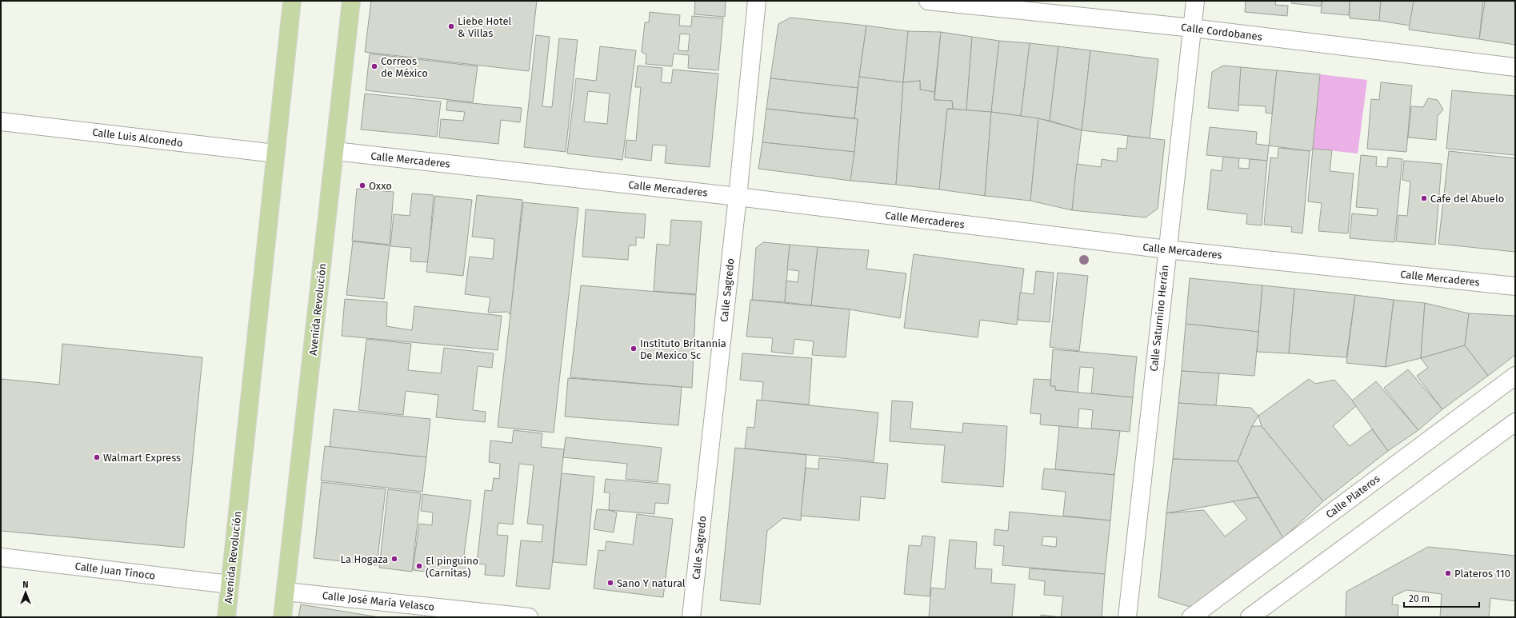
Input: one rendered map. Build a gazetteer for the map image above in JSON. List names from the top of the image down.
{
  "streets": {
    "main road": ["Avenida Revolución"],
    "street": [
      "Calle Cordobanes",
      "Calle Luis Alconedo",
      "Calle Mercaderes",
      "Calle Sagredo",
      "Calle Saturnino Herrán",
      "Calle Plateros",
      "Calle Juan Tinoco",
      "Calle José María Velasco"
    ]
  },
  "crossings": [
    ["Calle Cordobanes", "Calle Saturnino Herrán"],
    ["Calle Luis Alconedo", "Avenida Revolución"],
    ["Calle Mercaderes", "Calle Sagredo"],
    ["Calle Mercaderes", "Avenida Revolución"],
    ["Calle Mercaderes", "Calle Saturnino Herrán"],
    ["Avenida Revolución", "Calle Juan Tinoco"],
    ["Avenida Revolución", "Calle José María Velasco"]
  ],
  "places": [
    "Liebe Hotel & Villas",
    "Correos de México",
    "Oxxo",
    "Cafe del Abuelo",
    "Instituto Britannia De Mexico Sc",
    "Walmart Express",
    "La Hogaza",
    "El pinguino (Carnitas)",
    "Plateros 110",
    "Sano Y natural"
  ],
  "scale_bar": "20 m",
  "north": "top"
}
